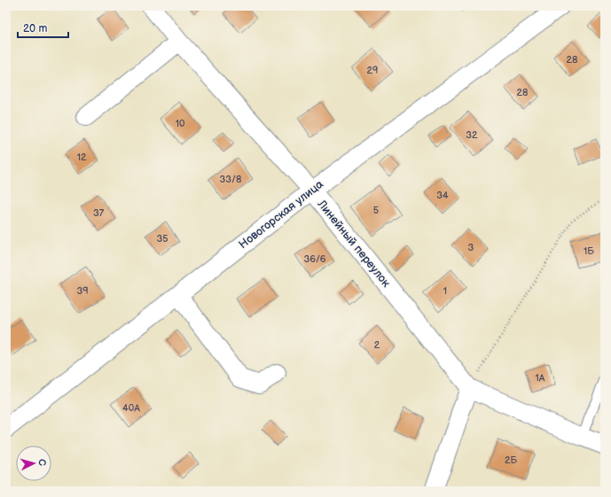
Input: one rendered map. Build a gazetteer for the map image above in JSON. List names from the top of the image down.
{
  "streets": {
    "street": ["Новогорская улица", "Линейный переулок"]
  },
  "crossings": [
    ["Новогорская улица", "Линейный переулок"]
  ],
  "house_numbers": [
    "28",
    "29",
    "28",
    "10",
    "32",
    "12",
    "33/8",
    "34",
    "5",
    "37",
    "35",
    "3",
    "1Б",
    "36/6",
    "39",
    "1",
    "2",
    "1А",
    "40А",
    "2Б"
  ],
  "scale_bar": "20 m",
  "north": "right"
}
